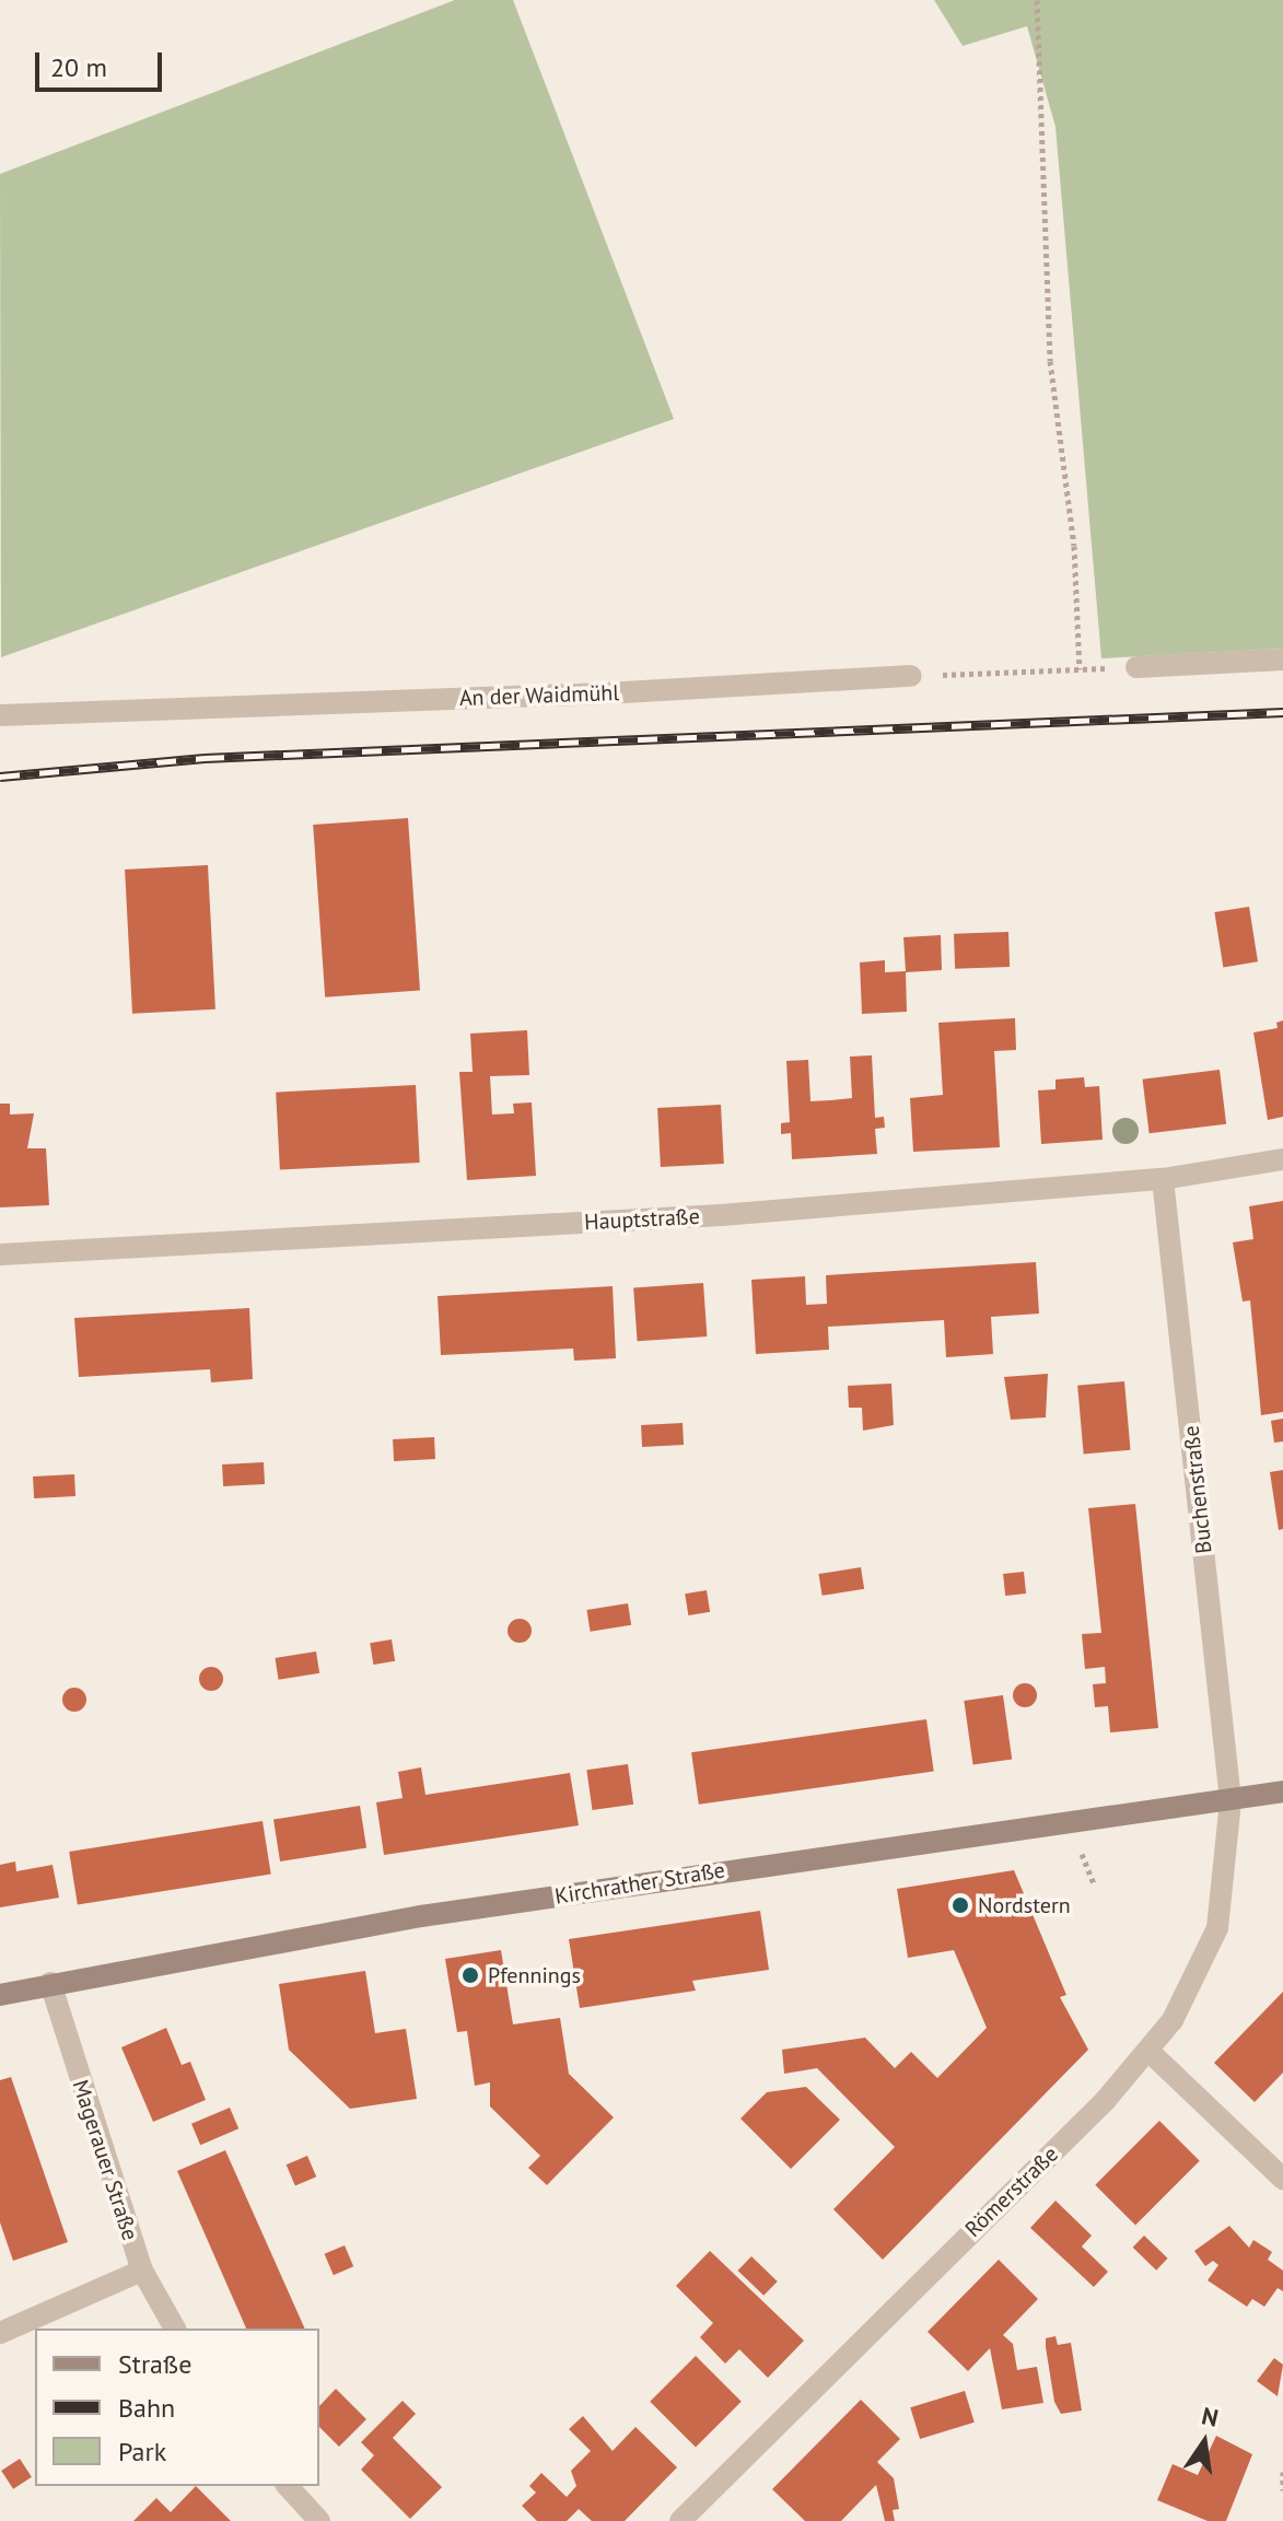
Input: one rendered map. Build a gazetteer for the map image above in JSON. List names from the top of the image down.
{
  "streets": {
    "main road": ["Kirchrather Straße"],
    "street": [
      "An der Waidmühl",
      "Hauptstraße",
      "Buchenstraße",
      "Magerauer Straße",
      "Römerstraße"
    ]
  },
  "crossings": [
    ["Hauptstraße", "Buchenstraße"],
    ["Buchenstraße", "Kirchrather Straße"],
    ["Buchenstraße", "Römerstraße"],
    ["Kirchrather Straße", "Magerauer Straße"],
    ["Kirchrather Straße", "Römerstraße"]
  ],
  "places": ["Nordstern", "Pfennings"],
  "legend": ["Straße", "Bahn", "Park"],
  "scale_bar": "20 m",
  "north": "top"
}
